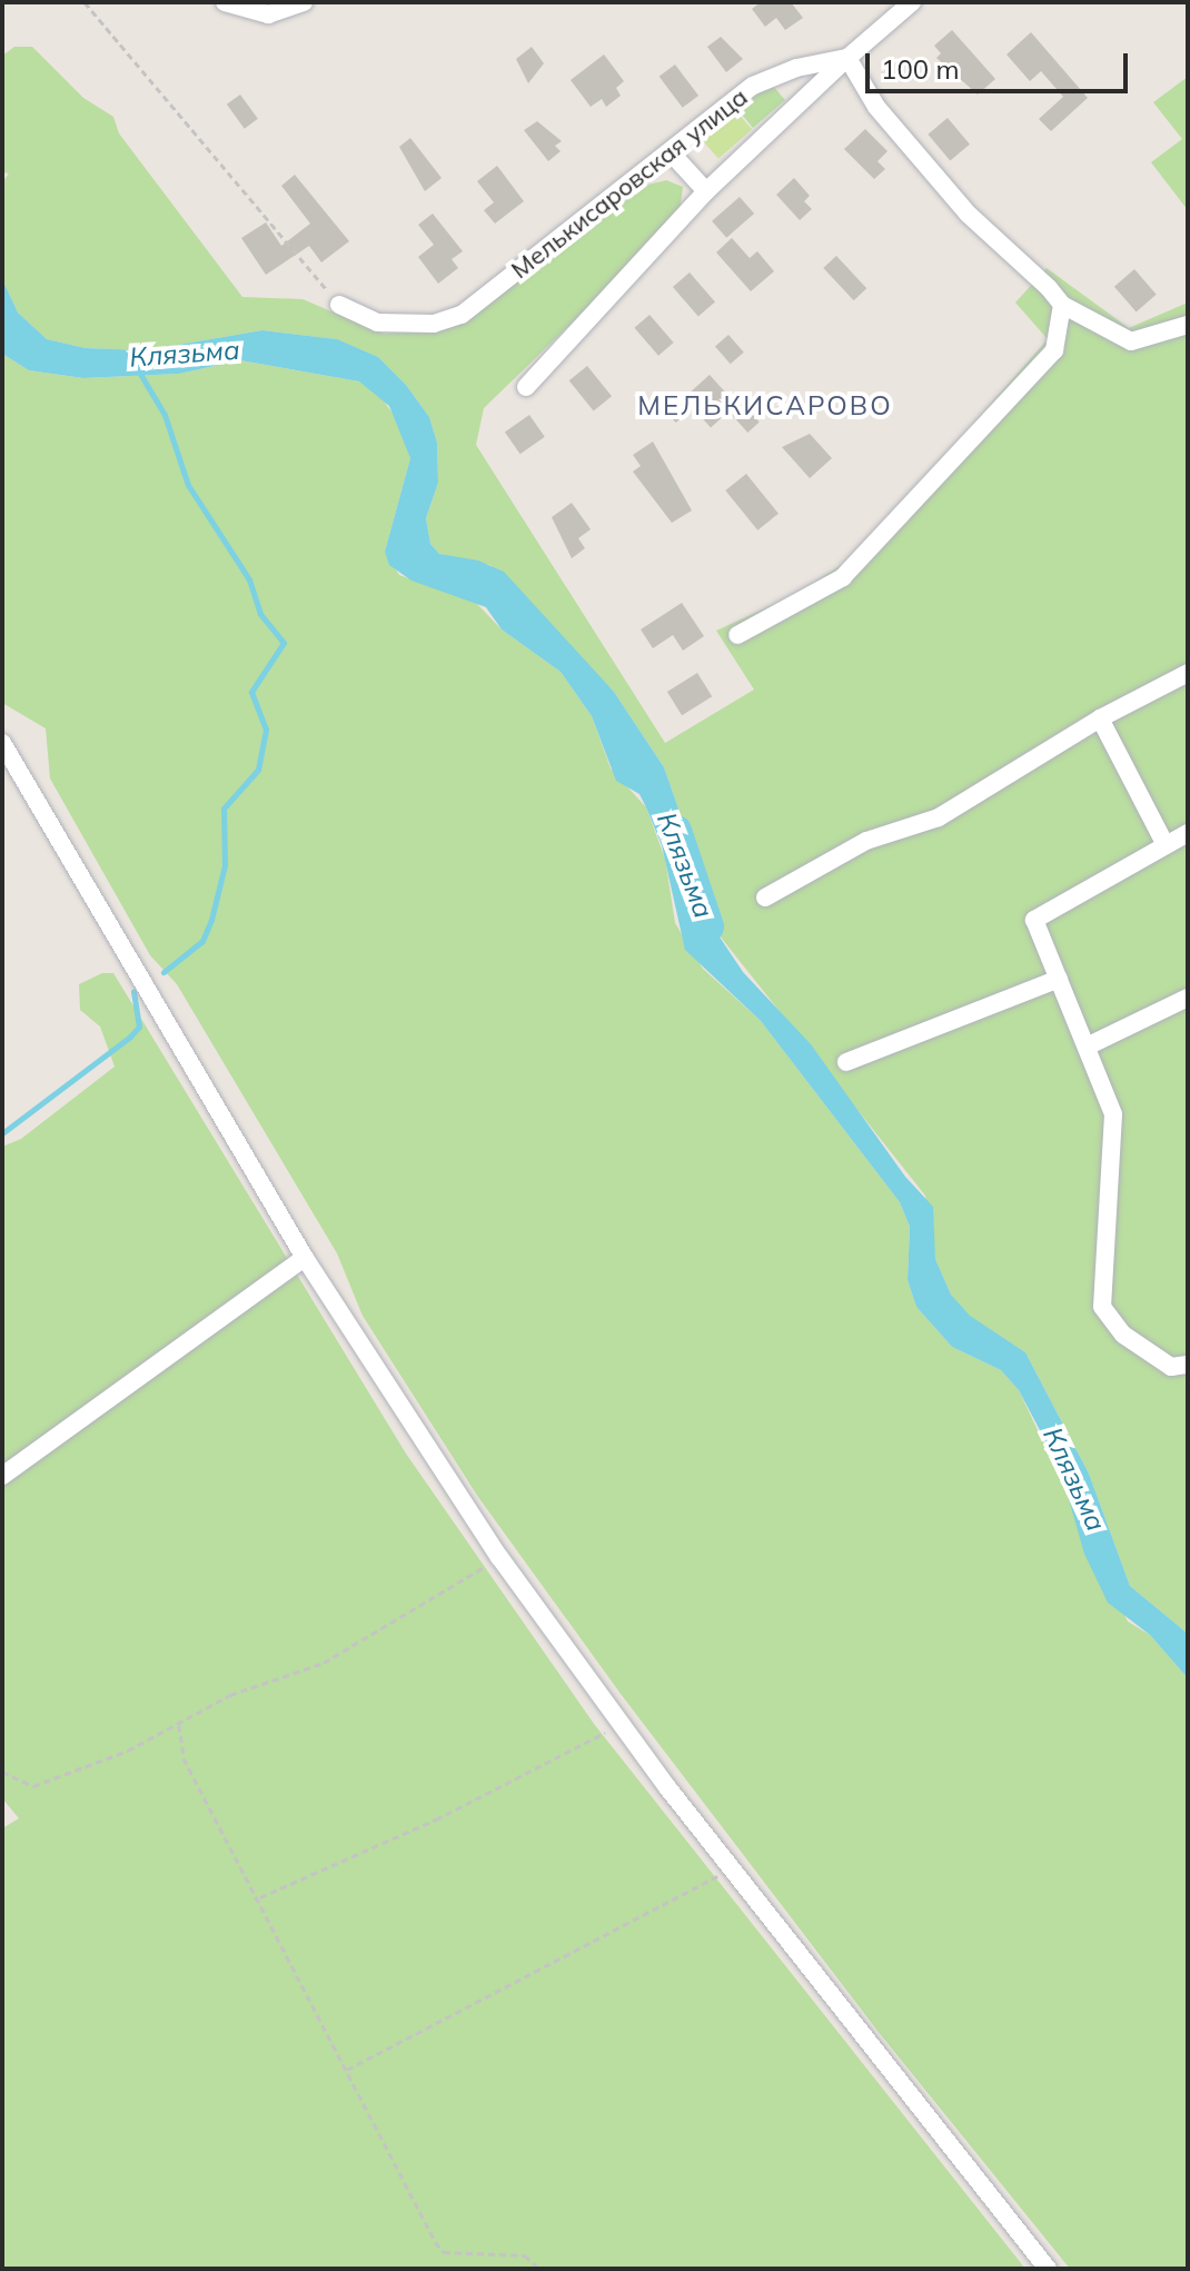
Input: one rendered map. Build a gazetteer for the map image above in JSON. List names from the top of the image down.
{
  "streets": {
    "street": ["Мелькисаровская улица"]
  },
  "districts": ["МЕЛЬКИСАРОВО"],
  "water": ["Клязьма"],
  "scale_bar": "100 m"
}
